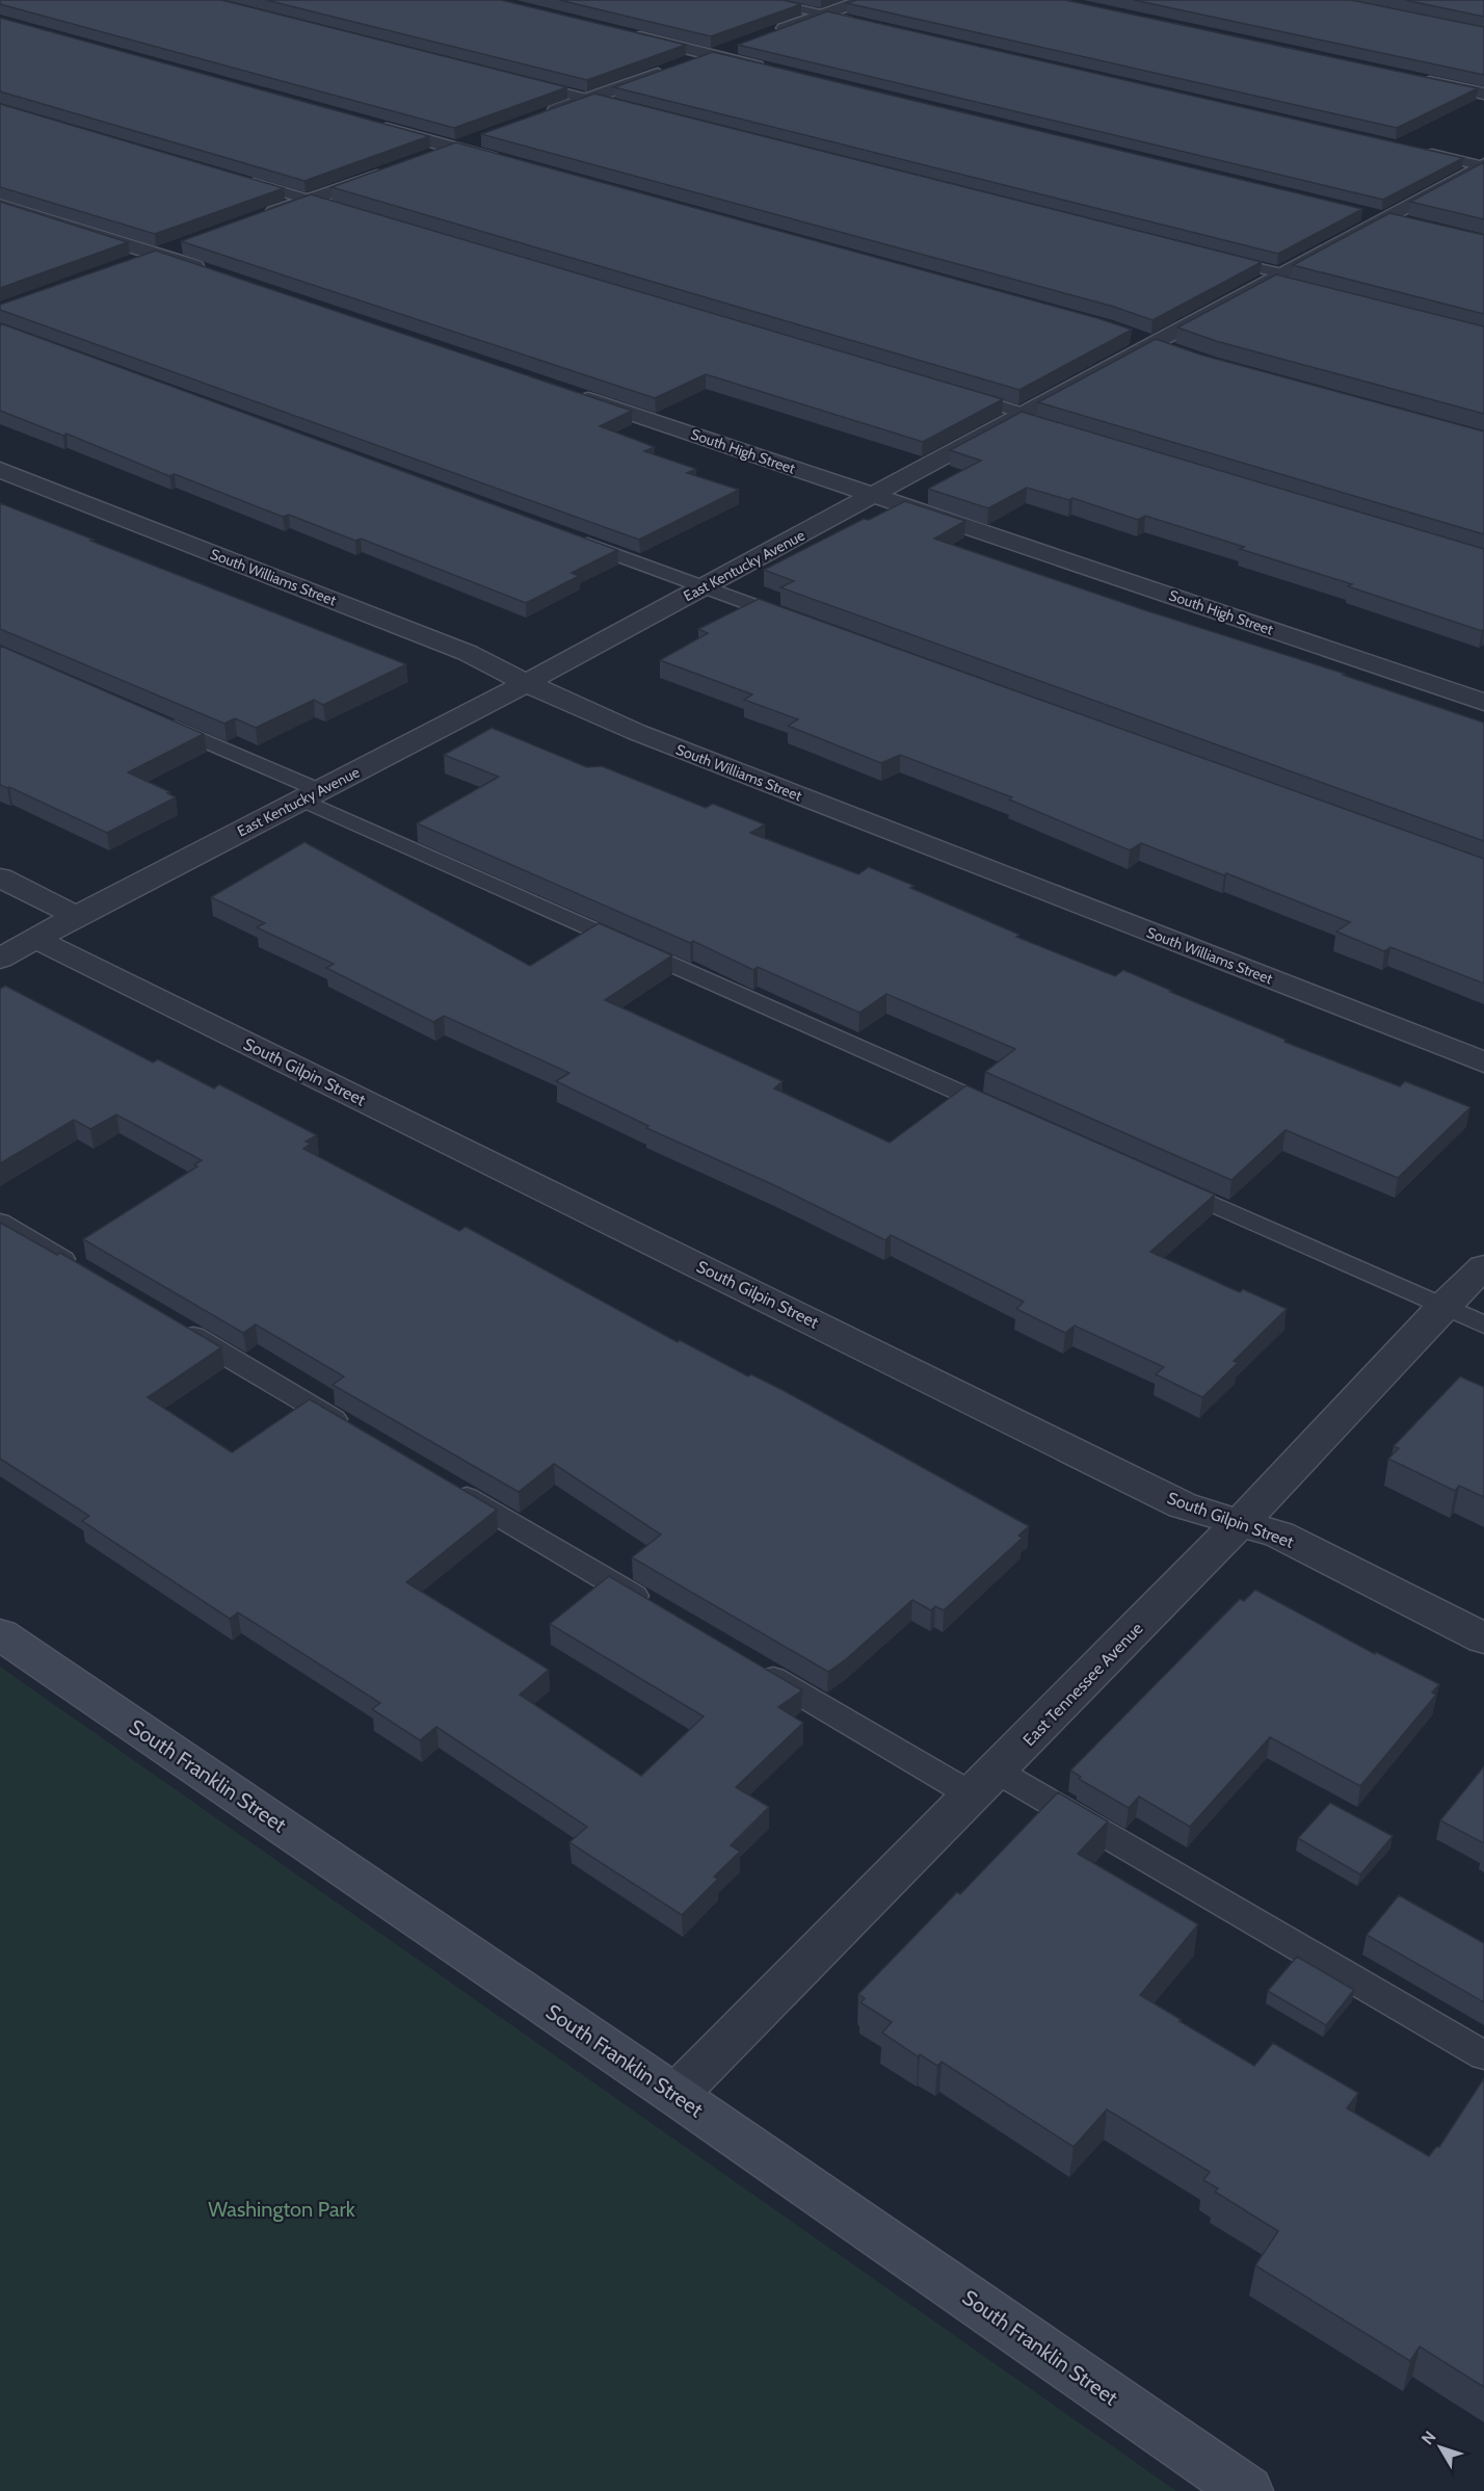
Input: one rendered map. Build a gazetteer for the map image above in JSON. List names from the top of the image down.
{
  "streets": {
    "street": [
      "South High Street",
      "East Kentucky Avenue",
      "South Williams Street",
      "South Gilpin Street",
      "East Tennessee Avenue",
      "South Franklin Street"
    ]
  },
  "crossings": [
    ["South High Street", "East Kentucky Avenue"],
    ["East Kentucky Avenue", "South Williams Street"],
    ["East Kentucky Avenue", "South Gilpin Street"],
    ["South Gilpin Street", "East Tennessee Avenue"],
    ["East Tennessee Avenue", "South Franklin Street"]
  ],
  "parks": ["Washington Park"],
  "north": "top left"
}
